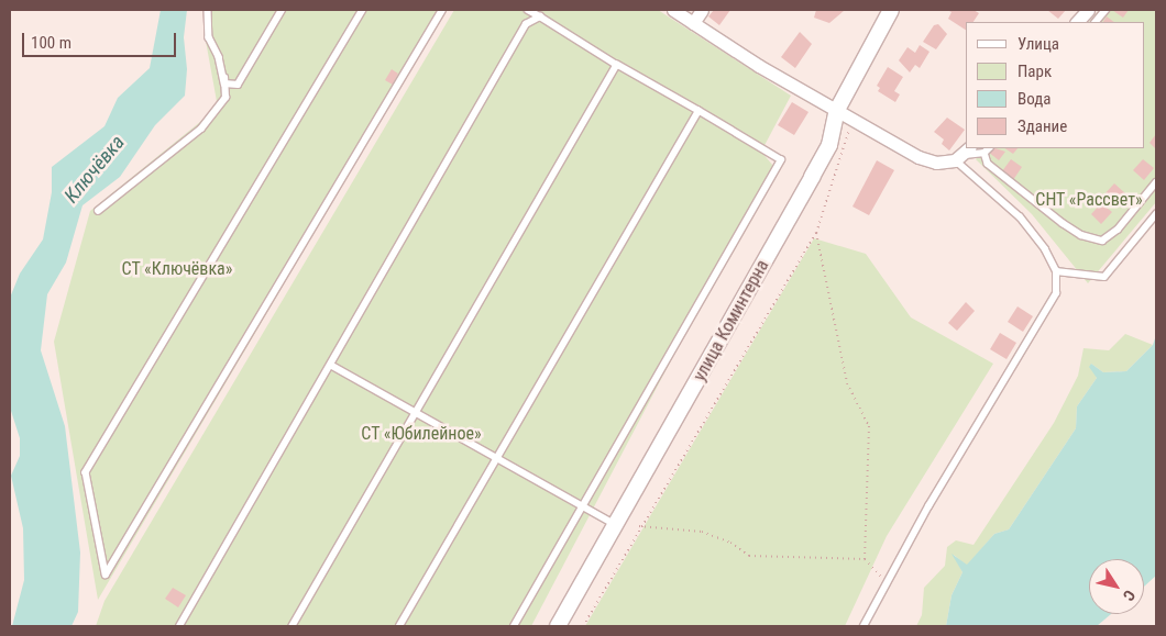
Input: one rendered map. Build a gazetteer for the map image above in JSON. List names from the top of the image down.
{
  "streets": {
    "street": ["улица Коминтерна"]
  },
  "water": ["Ключёвка"],
  "parks": ["СНТ «Рассвет»", "СТ «Ключёвка»", "СТ «Юбилейное»"],
  "legend": [
    "Улица",
    "Парк",
    "Вода",
    "Здание"
  ],
  "scale_bar": "100 m",
  "north": "bottom right"
}
